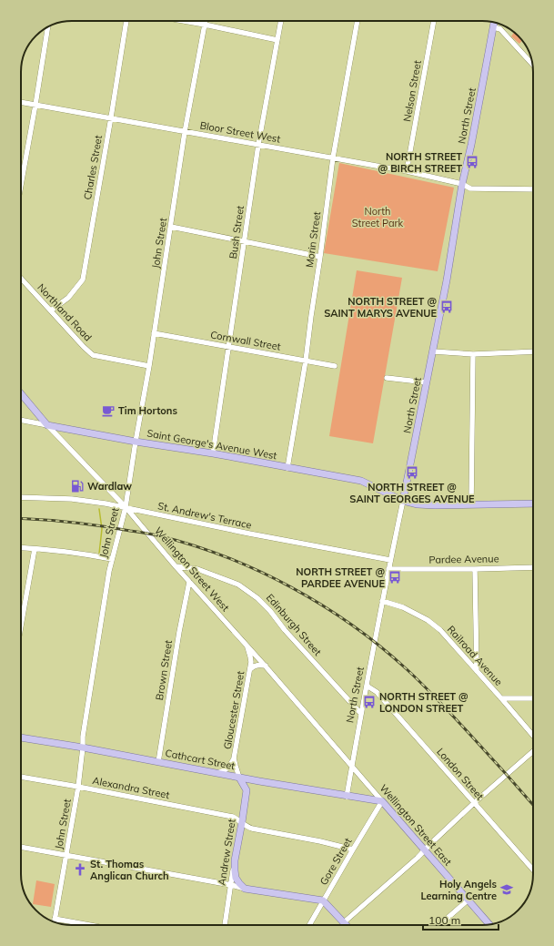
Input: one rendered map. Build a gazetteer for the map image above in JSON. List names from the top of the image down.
{
  "streets": {
    "main road": [
      "North Street",
      "Saint George's Avenue West",
      "Wellington Street West",
      "Cathcart Street",
      "Wellington Street East",
      "Andrew Street"
    ],
    "street": [
      "Nelson Street",
      "Bloor Street West",
      "Charles Street",
      "Bush Street",
      "Morin Street",
      "John Street",
      "Northland Road",
      "Cornwall Street",
      "St. Andrew's Terrace",
      "Pardee Avenue",
      "Edinburgh Street",
      "Railroad Avenue",
      "Brown Street",
      "Gloucester Street",
      "London Street",
      "Alexandra Street",
      "Gore Street"
    ]
  },
  "crossings": [
    ["Nelson Street", "Bloor Street West"],
    ["North Street", "Bloor Street West"],
    ["North Street", "Saint George's Avenue West"],
    ["North Street", "St. Andrew's Terrace"],
    ["North Street", "Pardee Avenue"],
    ["North Street", "Wellington Street West"],
    ["North Street", "Edinburgh Street"],
    ["North Street", "Railroad Avenue"],
    ["North Street", "Cathcart Street"],
    ["North Street", "London Street"],
    ["North Street", "Wellington Street East"],
    ["Bloor Street West", "Charles Street"],
    ["Bloor Street West", "Bush Street"],
    ["Bloor Street West", "Morin Street"],
    ["Bloor Street West", "John Street"],
    ["Charles Street", "Northland Road"],
    ["Bush Street", "Cornwall Street"],
    ["Bush Street", "Saint George's Avenue West"],
    ["Morin Street", "Cornwall Street"],
    ["Morin Street", "Saint George's Avenue West"],
    ["John Street", "Northland Road"],
    ["John Street", "Cornwall Street"],
    ["John Street", "Saint George's Avenue West"],
    ["John Street", "St. Andrew's Terrace"],
    ["John Street", "Wellington Street West"],
    ["John Street", "Cathcart Street"],
    ["John Street", "Alexandra Street"],
    ["Saint George's Avenue West", "Wellington Street West"],
    ["St. Andrew's Terrace", "Wellington Street West"],
    ["Wellington Street West", "Edinburgh Street"],
    ["Wellington Street West", "Brown Street"],
    ["Wellington Street West", "Gloucester Street"],
    ["Wellington Street West", "Wellington Street East"],
    ["Brown Street", "Cathcart Street"],
    ["Gloucester Street", "Cathcart Street"],
    ["Cathcart Street", "Wellington Street East"],
    ["Cathcart Street", "Gore Street"],
    ["Alexandra Street", "Andrew Street"],
    ["Alexandra Street", "Gore Street"],
    ["Wellington Street East", "Gore Street"]
  ],
  "parks": ["North Street Park"],
  "places": {
    "bus stop": [
      "NORTH STREET @ BIRCH STREET",
      "NORTH STREET @ SAINT MARYS AVENUE",
      "NORTH STREET @ SAINT GEORGES AVENUE",
      "NORTH STREET @ PARDEE AVENUE",
      "NORTH STREET @ LONDON STREET"
    ],
    "cafe": ["Tim Hortons"],
    "fuel station": ["Wardlaw"],
    "church": ["St. Thomas Anglican Church"],
    "school or university": ["Holy Angels Learning Centre"]
  },
  "scale_bar": "100 m"
}
